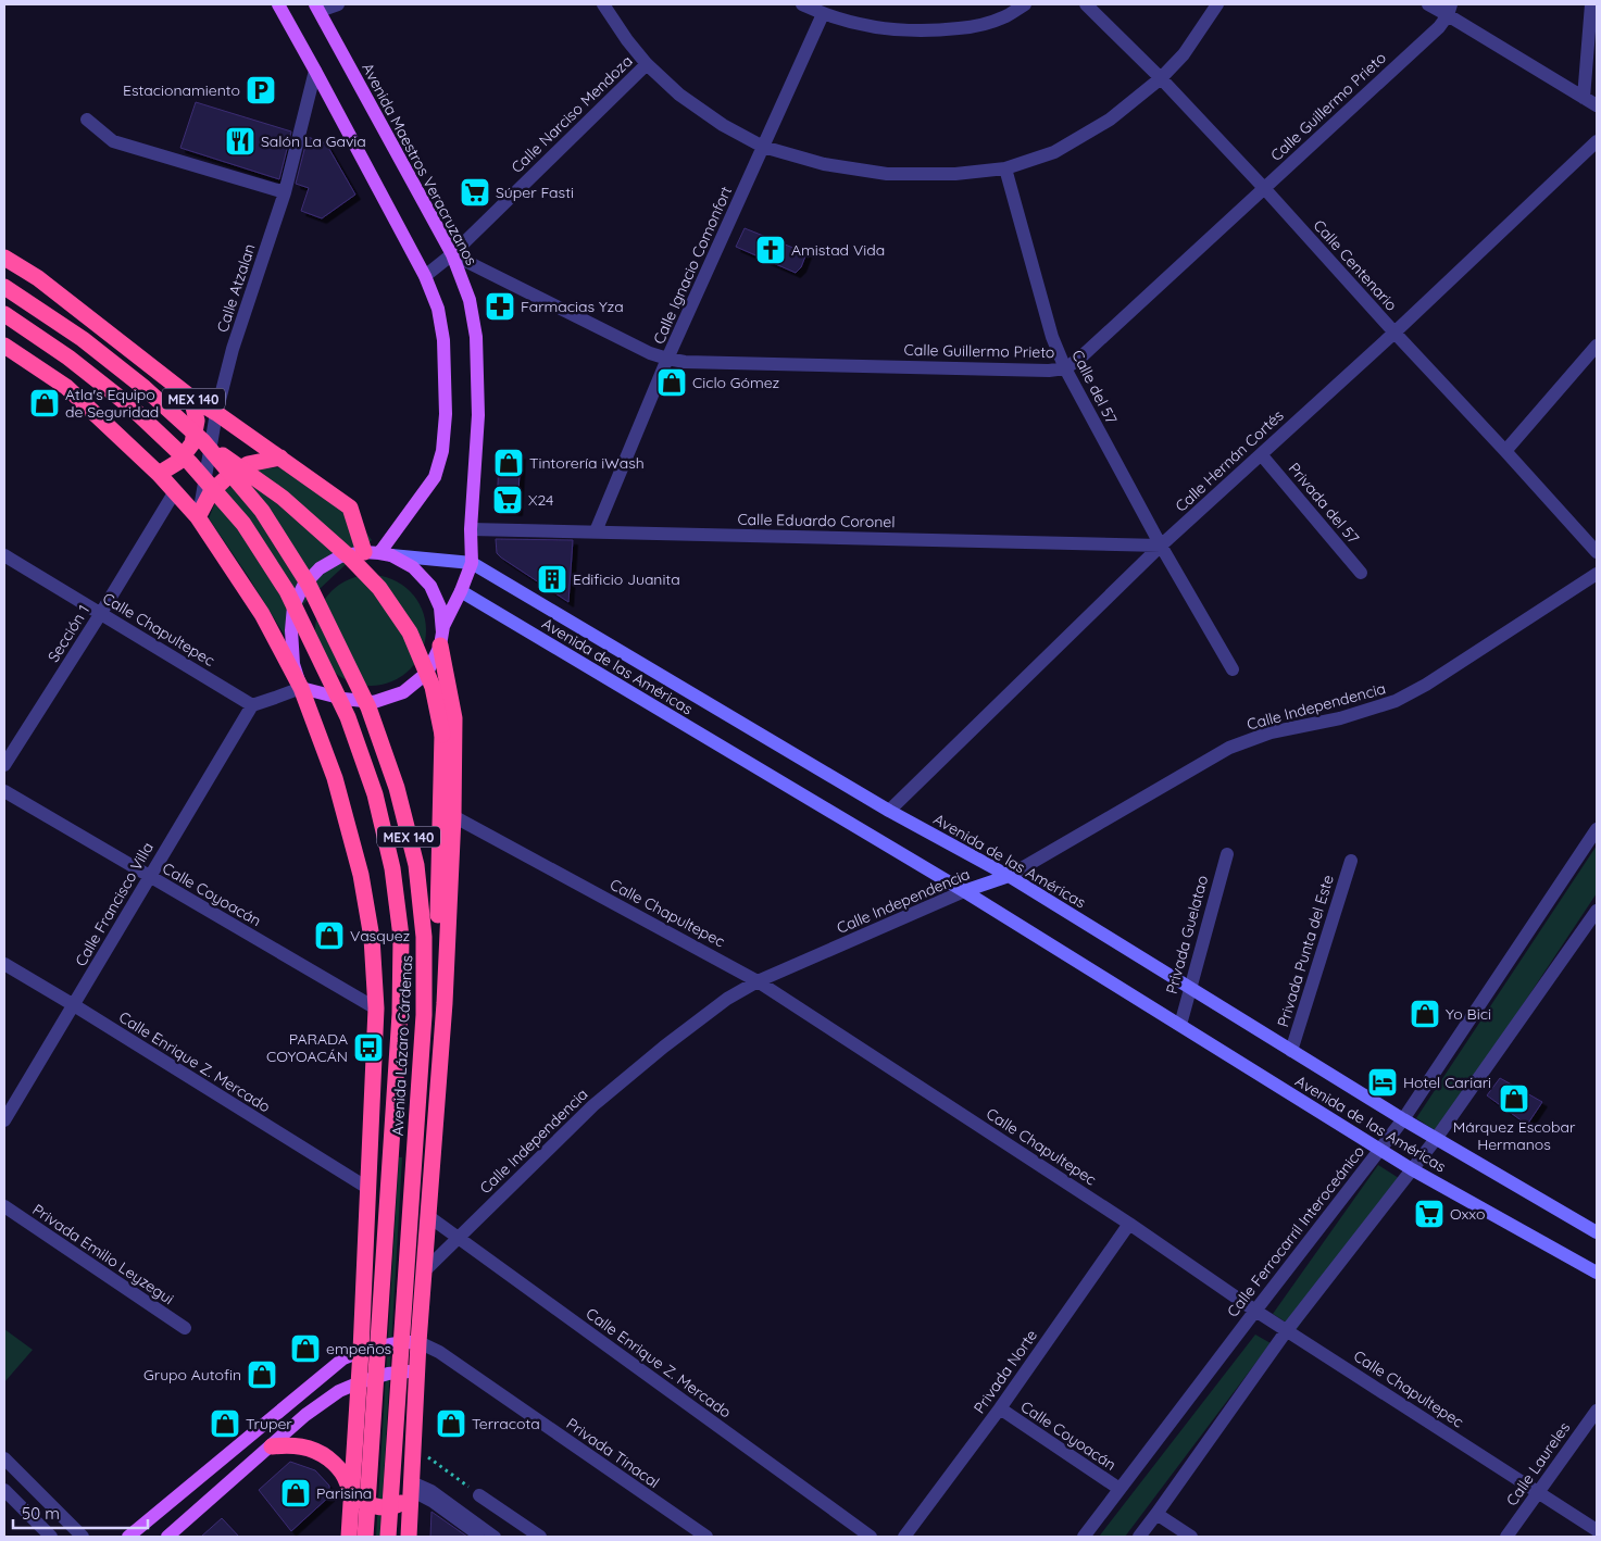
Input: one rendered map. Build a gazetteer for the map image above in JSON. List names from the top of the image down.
{
  "streets": {
    "highway": ["MEX 140", "Avenida Lázaro Cárdenas"],
    "main road": ["Avenida Maestros Veracruzanos", "Avenida de las Américas", "Calle Independencia"],
    "street": [
      "Calle Guillermo Prieto",
      "Calle Narciso Mendoza",
      "Calle Ignacio Comonfort",
      "Calle Centenario",
      "Calle Atzalan",
      "Calle del 57",
      "Calle Hernán Cortés",
      "Privada del 57",
      "Calle Eduardo Coronel",
      "Calle Chapultepec",
      "Sección 1",
      "Calle Coyoacán",
      "Calle Francisco Villa",
      "Privada Guelatao",
      "Privada Punta del Este",
      "Calle Enrique Z. Mercado",
      "Calle Ferrocarril Interoceánico",
      "Privada Emilio Leyzegui",
      "Privada Norte",
      "Privada Tinacal",
      "Calle Laureles"
    ]
  },
  "crossings": [
    ["Calle Guillermo Prieto", "Calle Narciso Mendoza"],
    ["Calle Guillermo Prieto", "Avenida Maestros Veracruzanos"],
    ["Calle Guillermo Prieto", "Calle Ignacio Comonfort"],
    ["Calle Guillermo Prieto", "Calle Centenario"],
    ["Calle Guillermo Prieto", "Calle del 57"],
    ["Calle Narciso Mendoza", "Avenida Maestros Veracruzanos"],
    ["Avenida Maestros Veracruzanos", "MEX 140"],
    ["Avenida Maestros Veracruzanos", "Calle Eduardo Coronel"],
    ["Avenida Maestros Veracruzanos", "Avenida de las Américas"],
    ["Calle Ignacio Comonfort", "Calle Eduardo Coronel"],
    ["Calle Centenario", "Calle Hernán Cortés"],
    ["Calle Atzalan", "MEX 140"],
    ["Calle del 57", "Calle Hernán Cortés"],
    ["Calle del 57", "Calle Eduardo Coronel"],
    ["MEX 140", "Calle Chapultepec"],
    ["MEX 140", "Avenida de las Américas"],
    ["MEX 140", "Calle Independencia"],
    ["MEX 140", "Calle Enrique Z. Mercado"],
    ["MEX 140", "Privada Tinacal"],
    ["Calle Hernán Cortés", "Privada del 57"],
    ["Calle Hernán Cortés", "Calle Eduardo Coronel"],
    ["Calle Hernán Cortés", "Avenida de las Américas"],
    ["Calle Chapultepec", "Sección 1"],
    ["Calle Chapultepec", "Calle Independencia"],
    ["Calle Chapultepec", "Calle Francisco Villa"],
    ["Calle Chapultepec", "Calle Ferrocarril Interoceánico"],
    ["Calle Chapultepec", "Privada Norte"],
    ["Calle Chapultepec", "Calle Laureles"],
    ["Avenida de las Américas", "Calle Independencia"],
    ["Avenida de las Américas", "Privada Guelatao"],
    ["Avenida de las Américas", "Privada Punta del Este"],
    ["Avenida de las Américas", "Calle Ferrocarril Interoceánico"],
    ["Calle Independencia", "Calle Enrique Z. Mercado"],
    ["Calle Coyoacán", "Calle Francisco Villa"],
    ["Calle Coyoacán", "Calle Ferrocarril Interoceánico"],
    ["Calle Coyoacán", "Privada Norte"],
    ["Calle Francisco Villa", "Calle Enrique Z. Mercado"]
  ],
  "places": {
    "parking": ["Estacionamiento"],
    "restaurant": ["Salón La Gavia"],
    "supermarket": ["Súper Fasti", "X24", "Oxxo"],
    "church": ["Amistad Vida"],
    "pharmacy": ["Farmacias Yza"],
    "shop": [
      "Ciclo Gómez",
      "Atla's Equipo de Seguridad",
      "Tintorería iWash",
      "Vasquez",
      "Yo Bici",
      "Márquez Escobar Hermanos",
      "empeños",
      "Grupo Autofin",
      "Truper",
      "Terracota",
      "Parisina"
    ],
    "building": ["Edificio Juanita"],
    "bus stop": ["PARADA COYOACÁN"],
    "hotel": ["Hotel Cariari"]
  },
  "scale_bar": "50 m"
}
